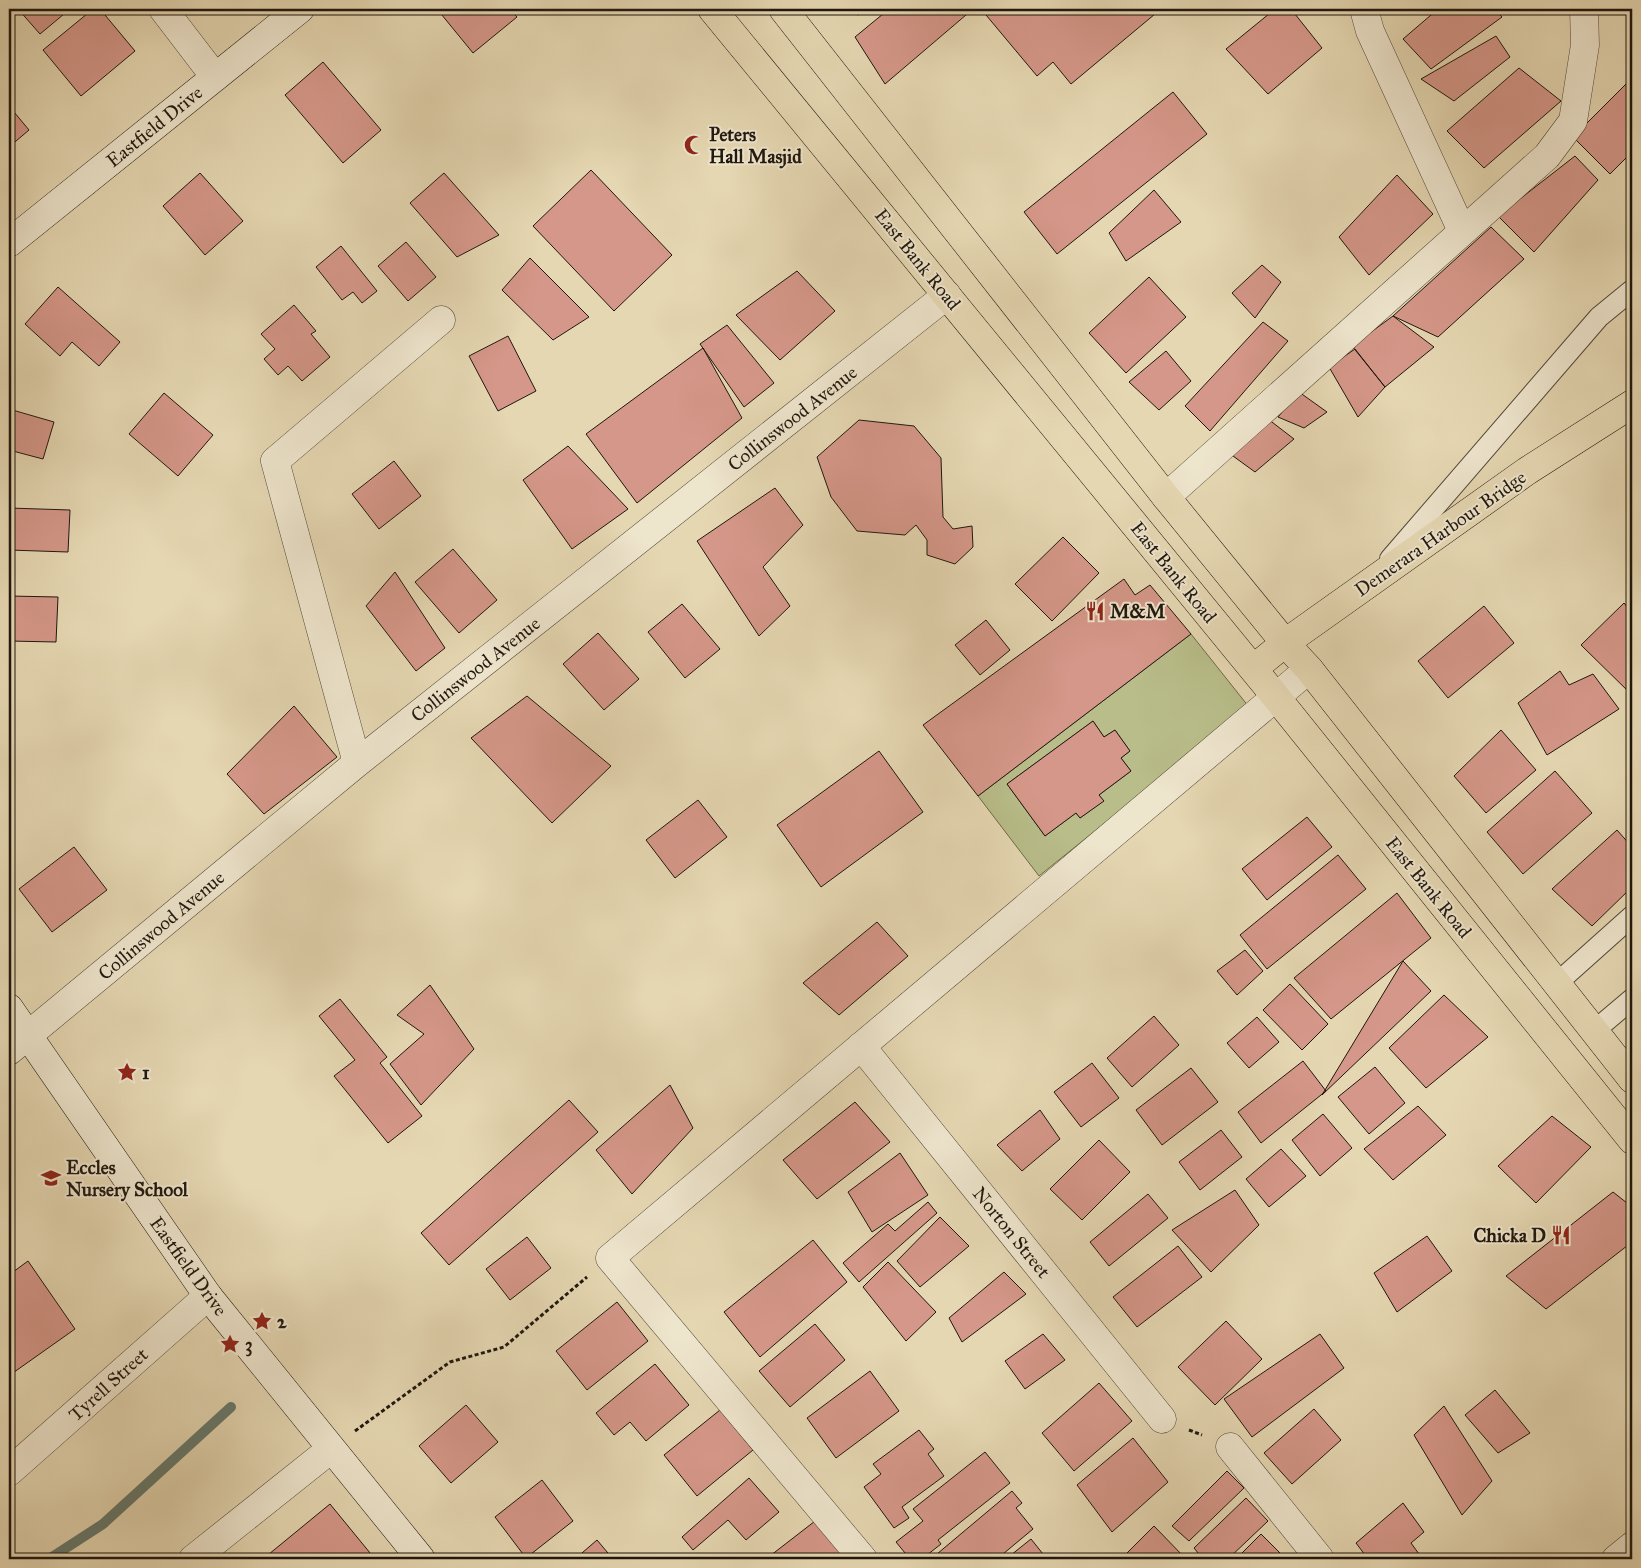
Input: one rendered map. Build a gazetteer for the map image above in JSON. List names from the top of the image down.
{
  "streets": {
    "main road": ["East Bank Road", "Demerara Harbour Bridge"],
    "street": [
      "Eastfield Drive",
      "Collinswood Avenue",
      "Norton Street",
      "Tyrell Street"
    ]
  },
  "crossings": [
    ["Eastfield Drive", "Collinswood Avenue"],
    ["Eastfield Drive", "Tyrell Street"],
    ["East Bank Road", "Collinswood Avenue"],
    ["East Bank Road", "Demerara Harbour Bridge"]
  ],
  "places": {
    "mosque": ["Peters Hall Masjid"],
    "restaurant": ["M&M", "Chicka D"],
    "place": ["1", "2", "3"],
    "school or university": ["Eccles Nursery School"]
  }
}
